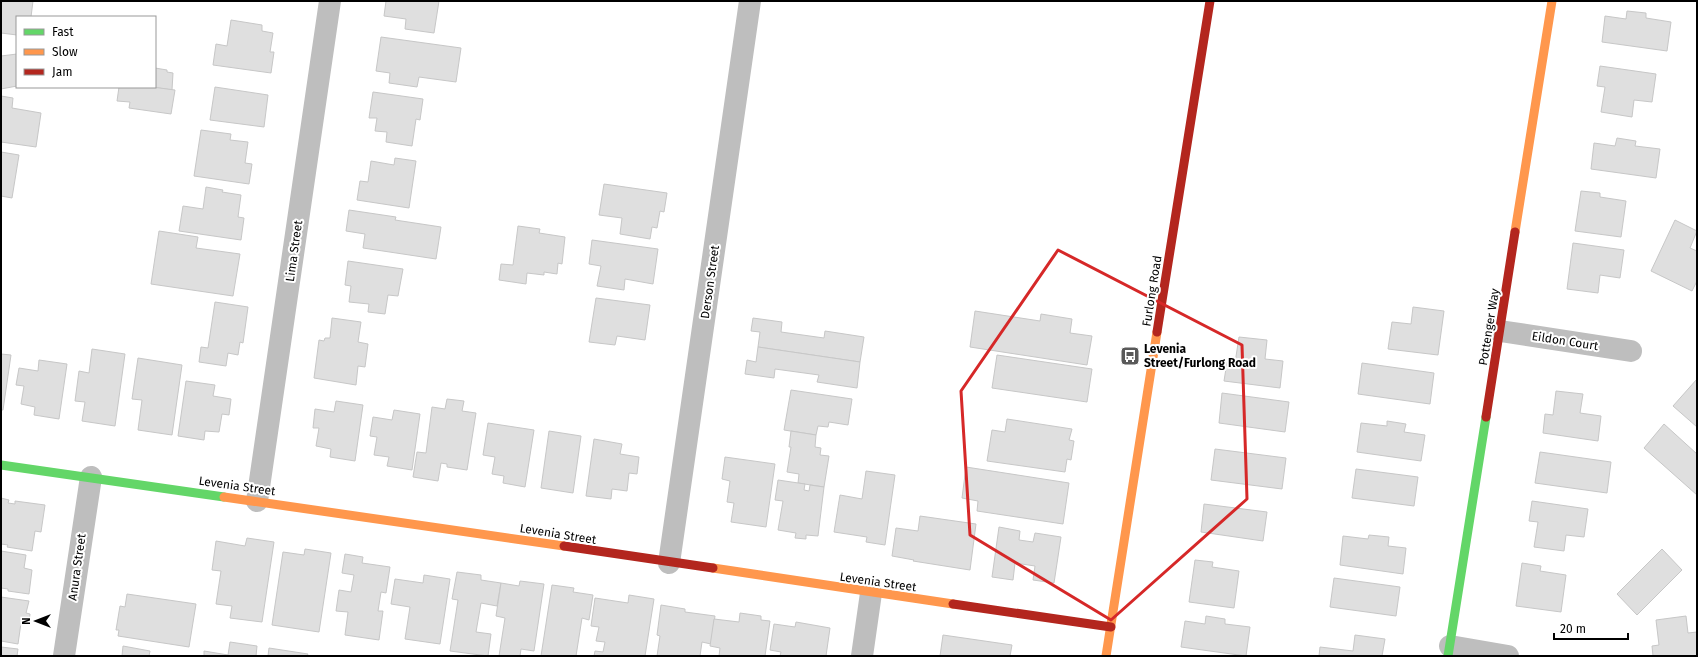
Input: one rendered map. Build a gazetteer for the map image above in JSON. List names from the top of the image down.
{
  "streets": {
    "street": [
      "Lima Street",
      "Derson Street",
      "Furlong Road",
      "Pottenger Way",
      "Eildon Court",
      "Levenia Street",
      "Anura Street"
    ]
  },
  "crossings": [
    ["Lima Street", "Levenia Street"],
    ["Derson Street", "Levenia Street"],
    ["Furlong Road", "Levenia Street"],
    ["Pottenger Way", "Eildon Court"],
    ["Levenia Street", "Anura Street"]
  ],
  "places": {
    "bus stop": ["Levenia Street/Furlong Road"]
  },
  "legend": ["Fast", "Slow", "Jam"],
  "scale_bar": "20 m",
  "north": "left"
}
